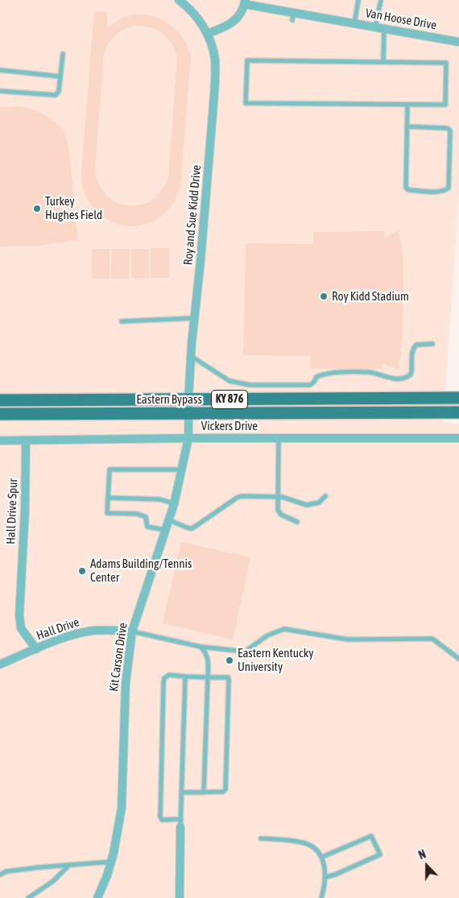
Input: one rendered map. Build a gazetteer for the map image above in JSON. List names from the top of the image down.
{
  "streets": {
    "main road": ["Eastern Bypass", "KY 876"],
    "street": [
      "Van Hoose Drive",
      "Roy and Sue Kidd Drive",
      "Vickers Drive",
      "Hall Drive Spur",
      "Hall Drive",
      "Kit Carson Drive"
    ]
  },
  "crossings": [
    ["Roy and Sue Kidd Drive", "Eastern Bypass"],
    ["Roy and Sue Kidd Drive", "Kit Carson Drive"],
    ["Eastern Bypass", "Kit Carson Drive"],
    ["Vickers Drive", "Hall Drive Spur"],
    ["Vickers Drive", "Kit Carson Drive"],
    ["Hall Drive Spur", "Hall Drive"],
    ["Hall Drive", "Kit Carson Drive"]
  ],
  "places": [
    "Turkey Hughes Field",
    "Roy Kidd Stadium",
    "Adams Building/Tennis Center",
    "Eastern Kentucky University"
  ],
  "north": "top"
}
